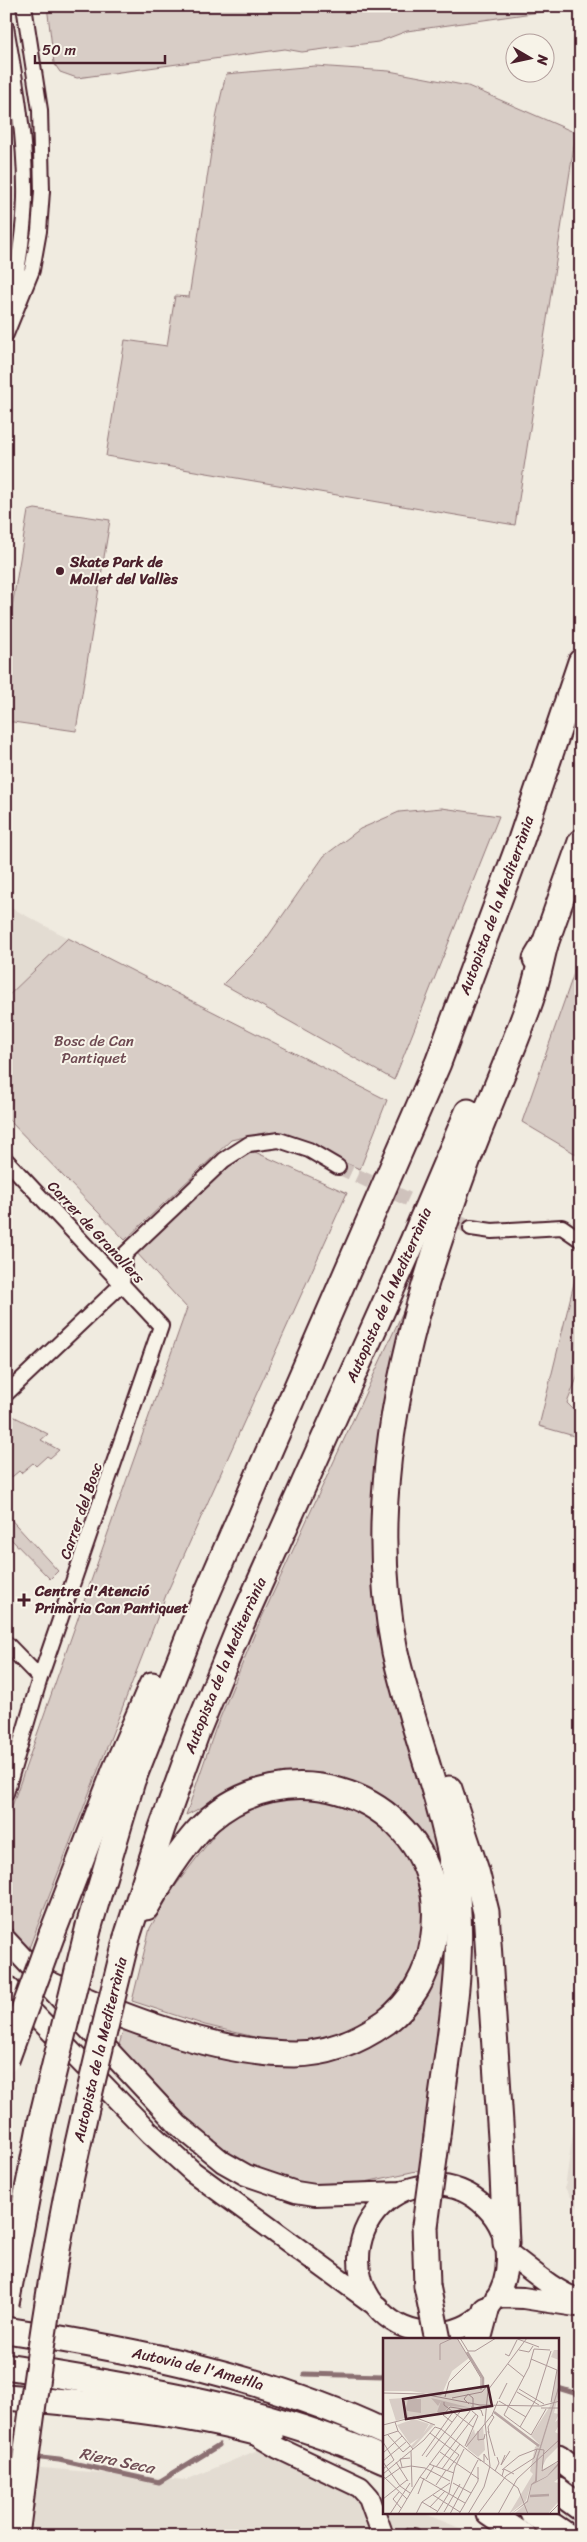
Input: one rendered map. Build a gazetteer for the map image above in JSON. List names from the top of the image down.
{
  "streets": {
    "highway": ["Autopista de la Mediterrània", "Autovia de l'Ametlla"],
    "street": ["Carrer de Granollers", "Carrer del Bosc"]
  },
  "crossings": [
    ["Carrer de Granollers", "Carrer del Bosc"]
  ],
  "water": ["Riera Seca"],
  "parks": ["Bosc de Can Pantiquet"],
  "places": {
    "other": ["Skate Park de Mollet del Vallès"],
    "health": ["Centre d'Atenció Primària Can Pantiquet"]
  },
  "scale_bar": "50 m",
  "north": "right"
}
